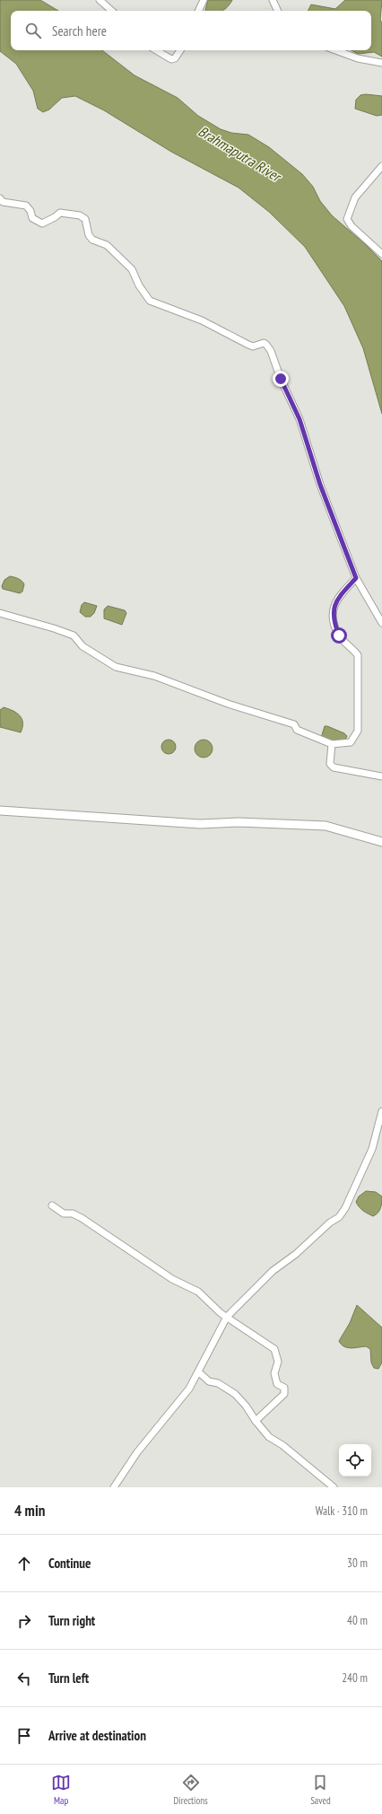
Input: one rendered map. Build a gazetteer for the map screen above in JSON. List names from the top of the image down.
{
  "water": ["Brahmaputra River"],
  "page": {
    "search": "Search here",
    "heading": ["4 min", "Walk · 310 m"],
    "list": [
      ["Continue", "30 m"],
      ["Turn right", "40 m"],
      ["Turn left", "240 m"],
      "Arrive at destination"
    ],
    "nav": ["Map", "Directions", "Saved"]
  }
}
